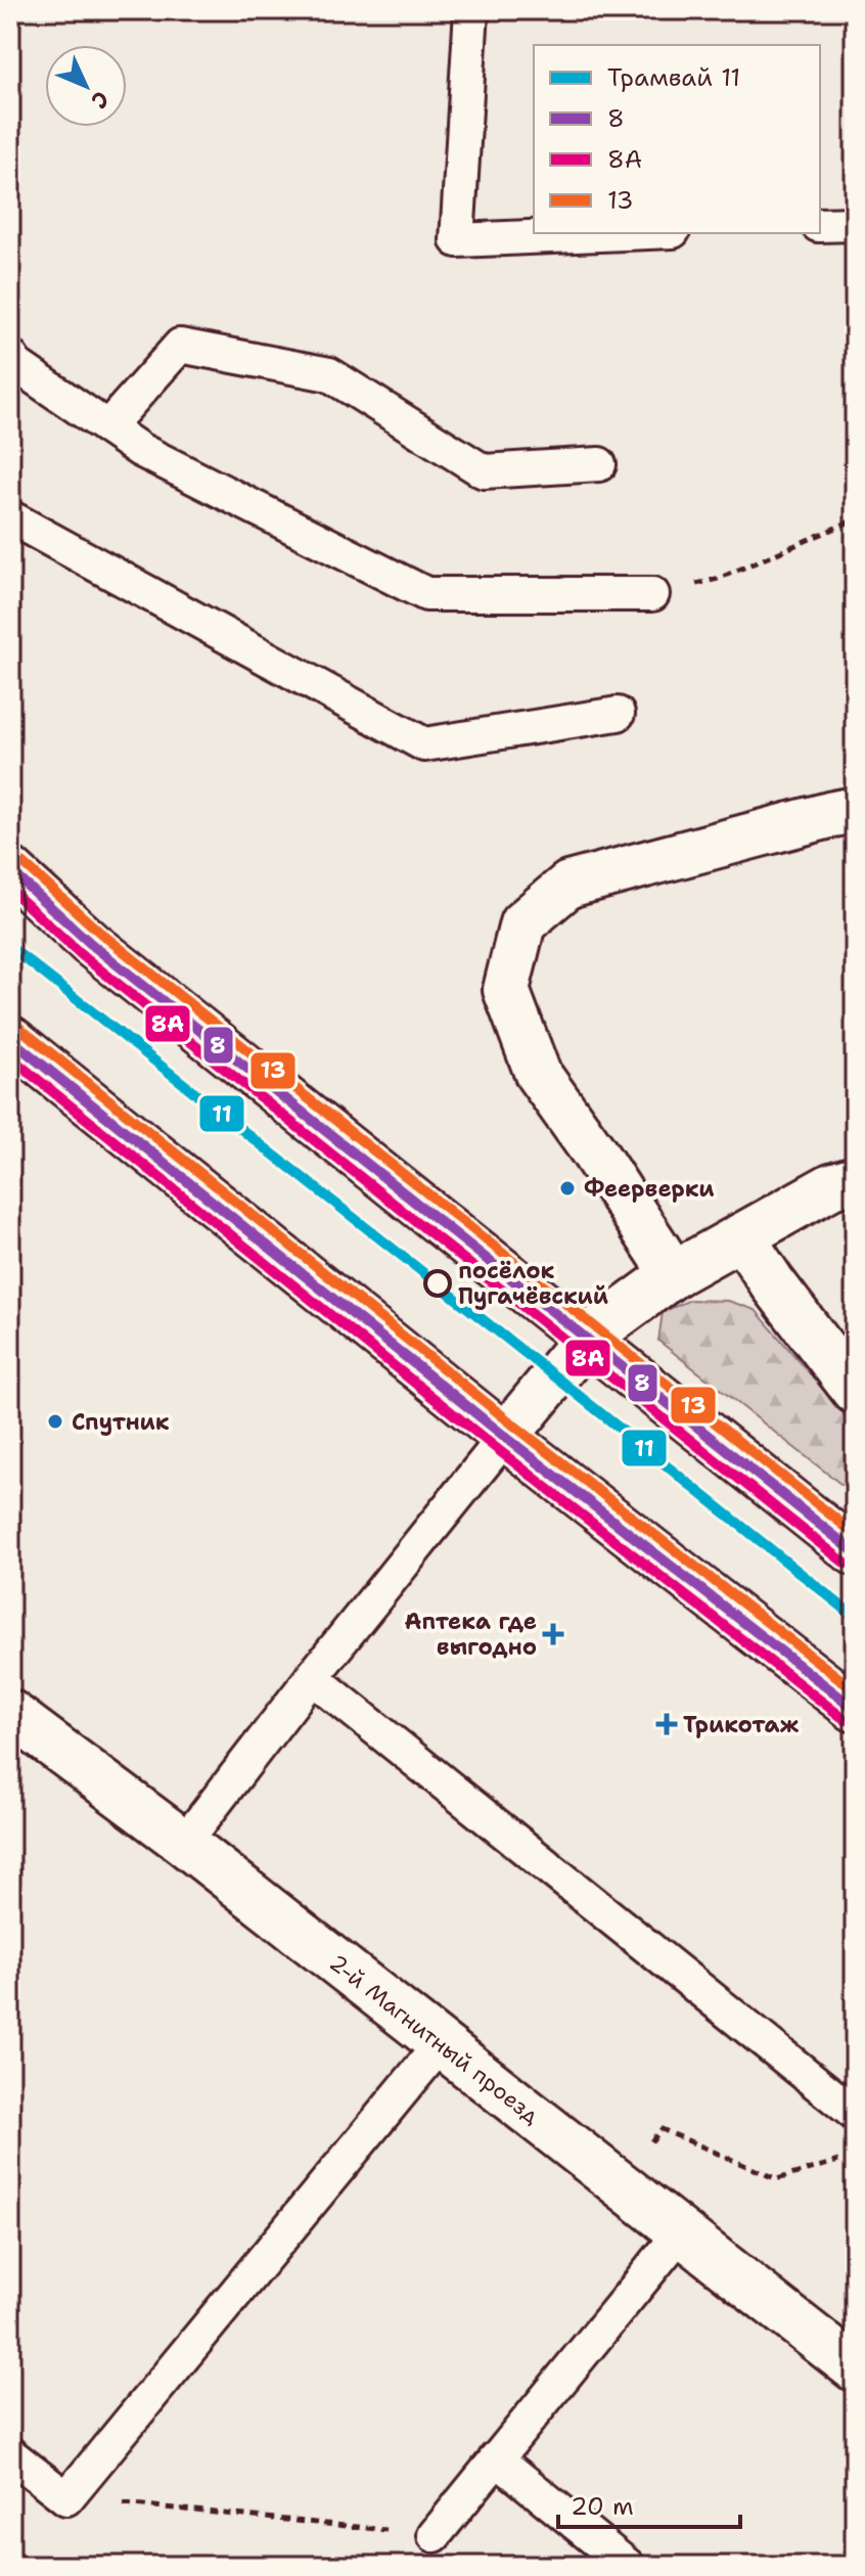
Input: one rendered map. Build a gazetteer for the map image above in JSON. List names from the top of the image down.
{
  "streets": {
    "street": ["2-й Магнитный проезд"]
  },
  "places": {
    "other": ["Феерверки", "посёлок Пугачёвский", "Спутник"],
    "health": ["Аптека где выгодно", "Трикотаж"]
  },
  "lines": [
    "transit line 13",
    "transit line 8",
    "transit line 8А",
    "tram line 11"
  ],
  "legend": [
    "Трамвай 11",
    "8",
    "8А",
    "13"
  ],
  "scale_bar": "20 m",
  "north": "bottom right"
}
